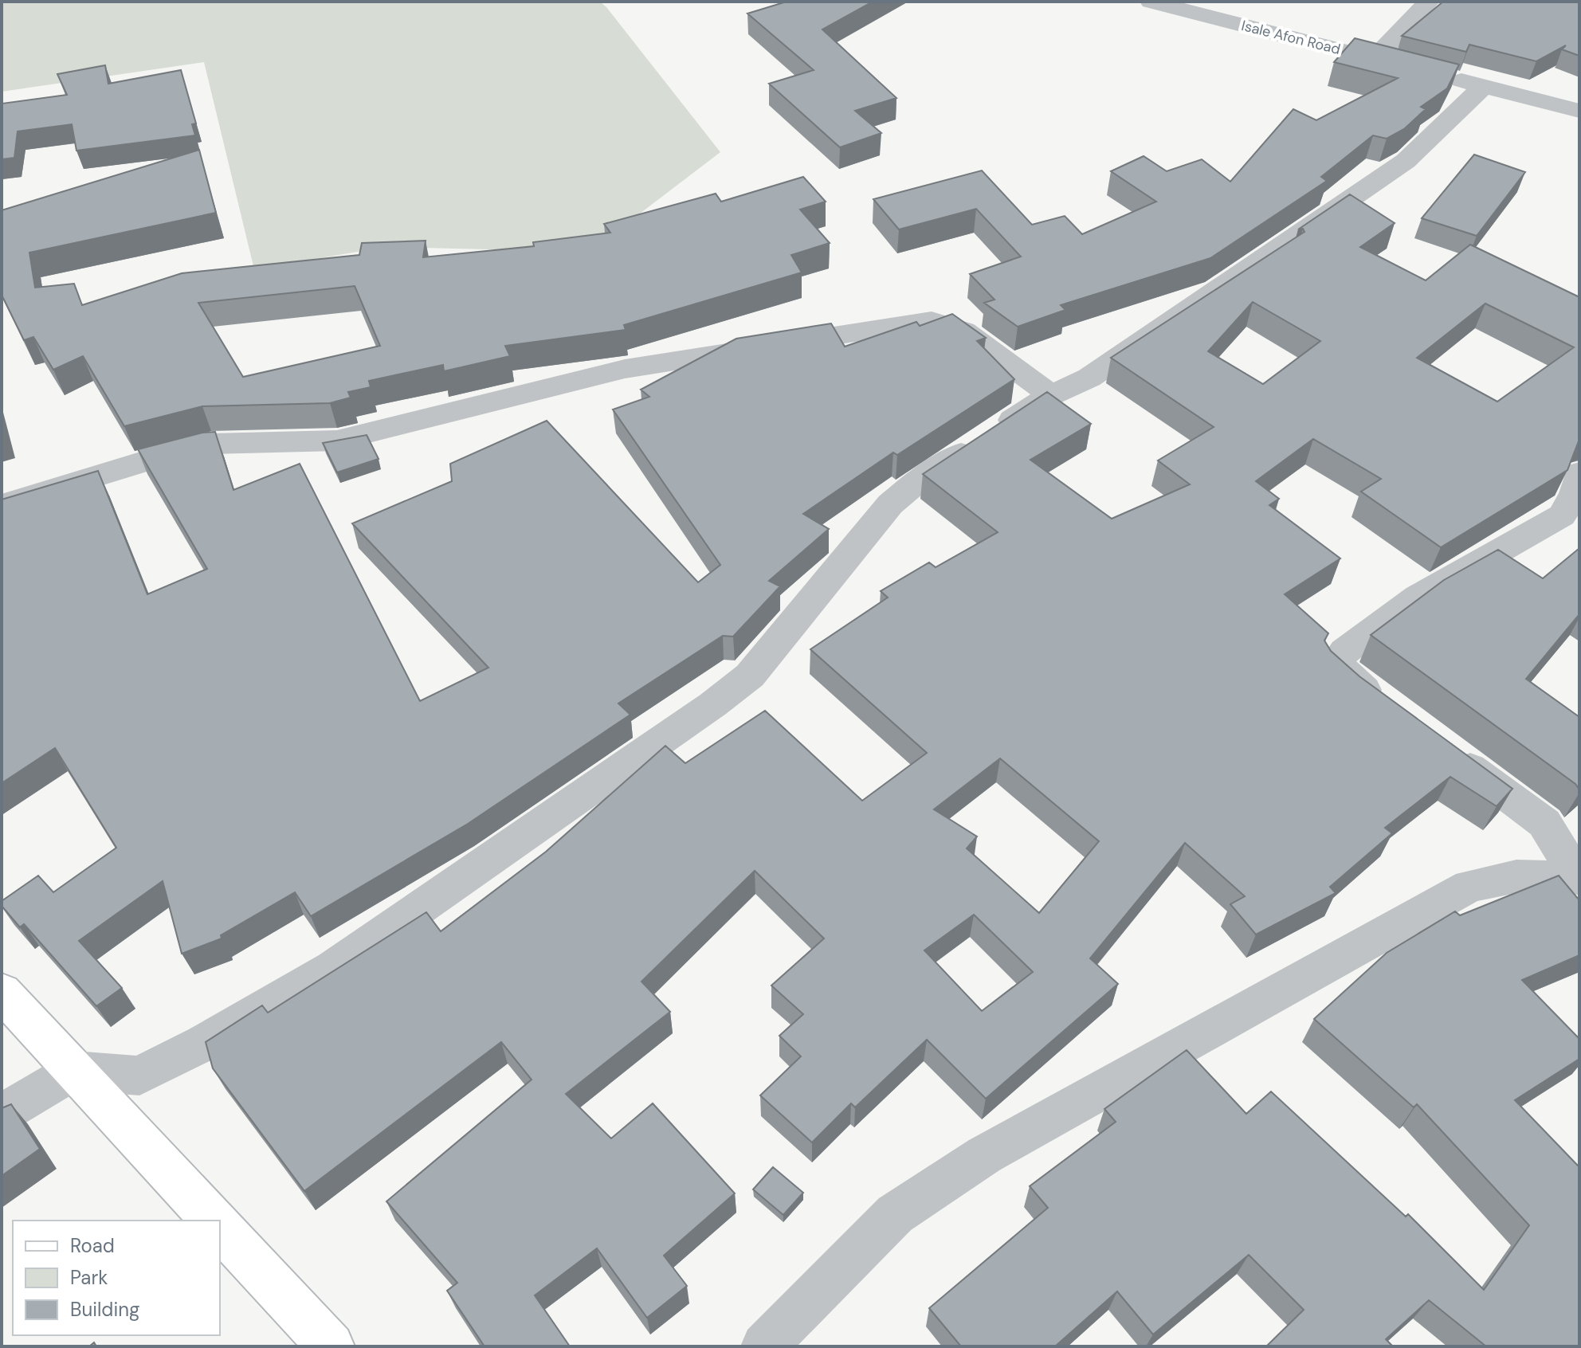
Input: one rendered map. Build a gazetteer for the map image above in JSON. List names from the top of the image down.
{
  "streets": {
    "street": ["Isale Afon Road"]
  },
  "legend": ["Road", "Park", "Building"]
}
